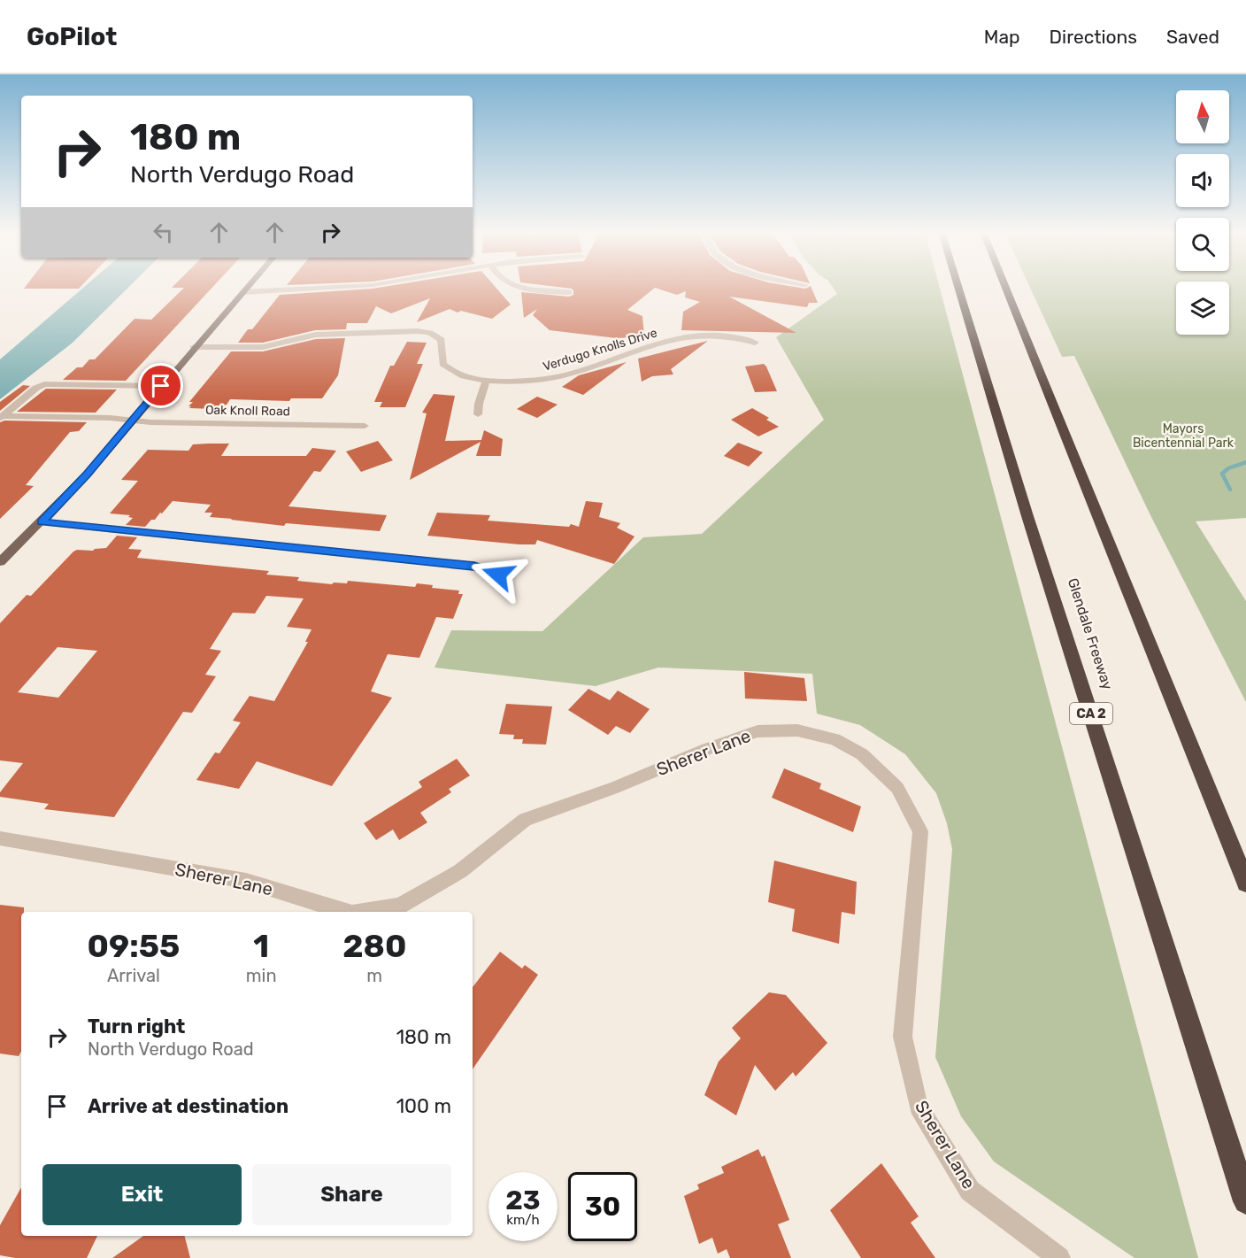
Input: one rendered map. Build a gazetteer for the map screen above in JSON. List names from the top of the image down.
{
  "streets": {
    "highway": ["Glendale Freeway", "CA 2"],
    "street": ["Verdugo Knolls Drive", "Oak Knoll Road", "Sherer Lane"]
  },
  "parks": ["Mayors Bicentennial Park"],
  "north": "top",
  "page": {
    "header": "GoPilot",
    "nav": ["Map", "Directions", "Saved"],
    "turn": ["180 m", "North Verdugo Road"],
    "eta": [
      "09:55",
      "Arrival",
      "1",
      "min",
      "280",
      "m"
    ],
    "list": [
      {
        "name": "Turn right",
        "note": "North Verdugo Road",
        "value": "180 m"
      },
      {
        "name": "Arrive at destination",
        "value": "100 m"
      }
    ],
    "buttons": ["Exit", "Share"],
    "speed": "23 km/h",
    "limit": "30"
  }
}
